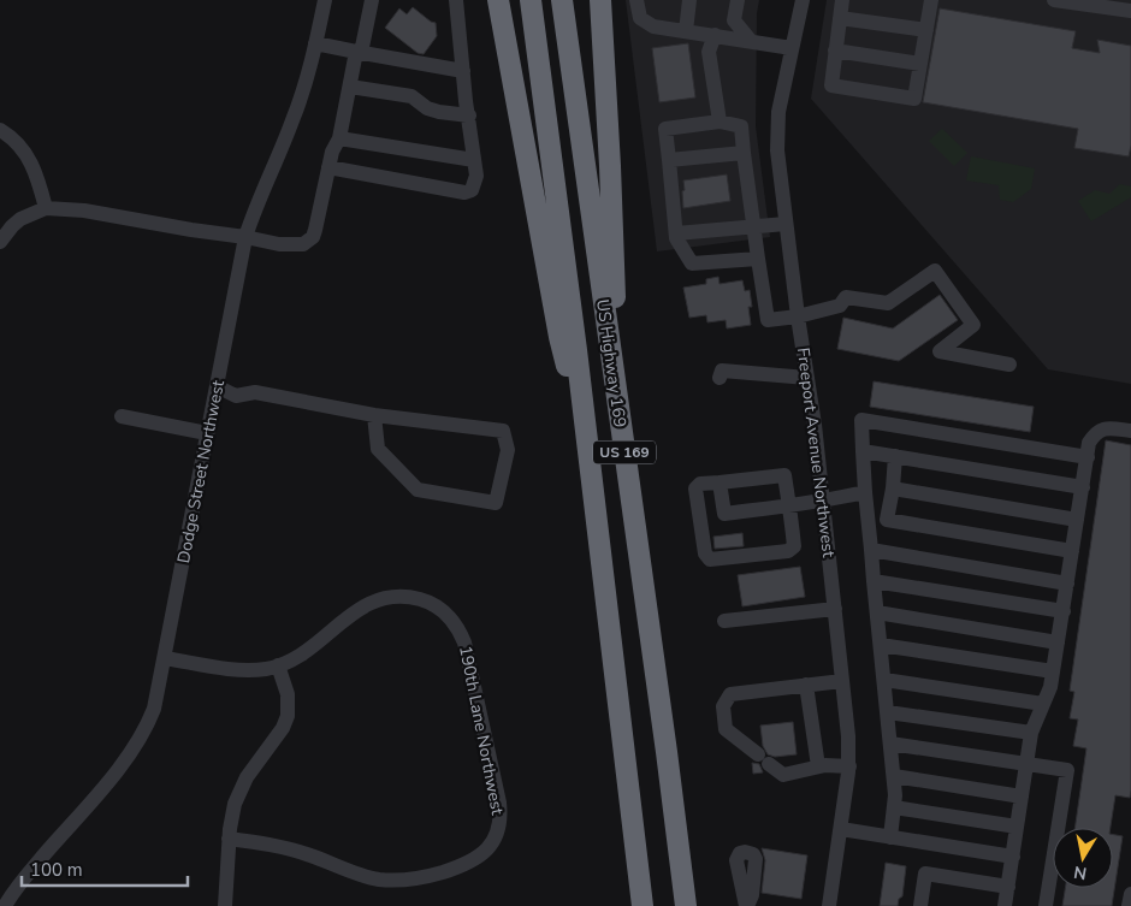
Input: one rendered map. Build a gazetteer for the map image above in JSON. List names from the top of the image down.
{
  "streets": {
    "highway": ["US Highway 169", "US 169"],
    "street": ["Freeport Avenue Northwest", "Dodge Street Northwest", "190th Lane Northwest"]
  },
  "crossings": [
    ["Dodge Street Northwest", "190th Lane Northwest"]
  ],
  "scale_bar": "100 m",
  "north": "bottom"
}
